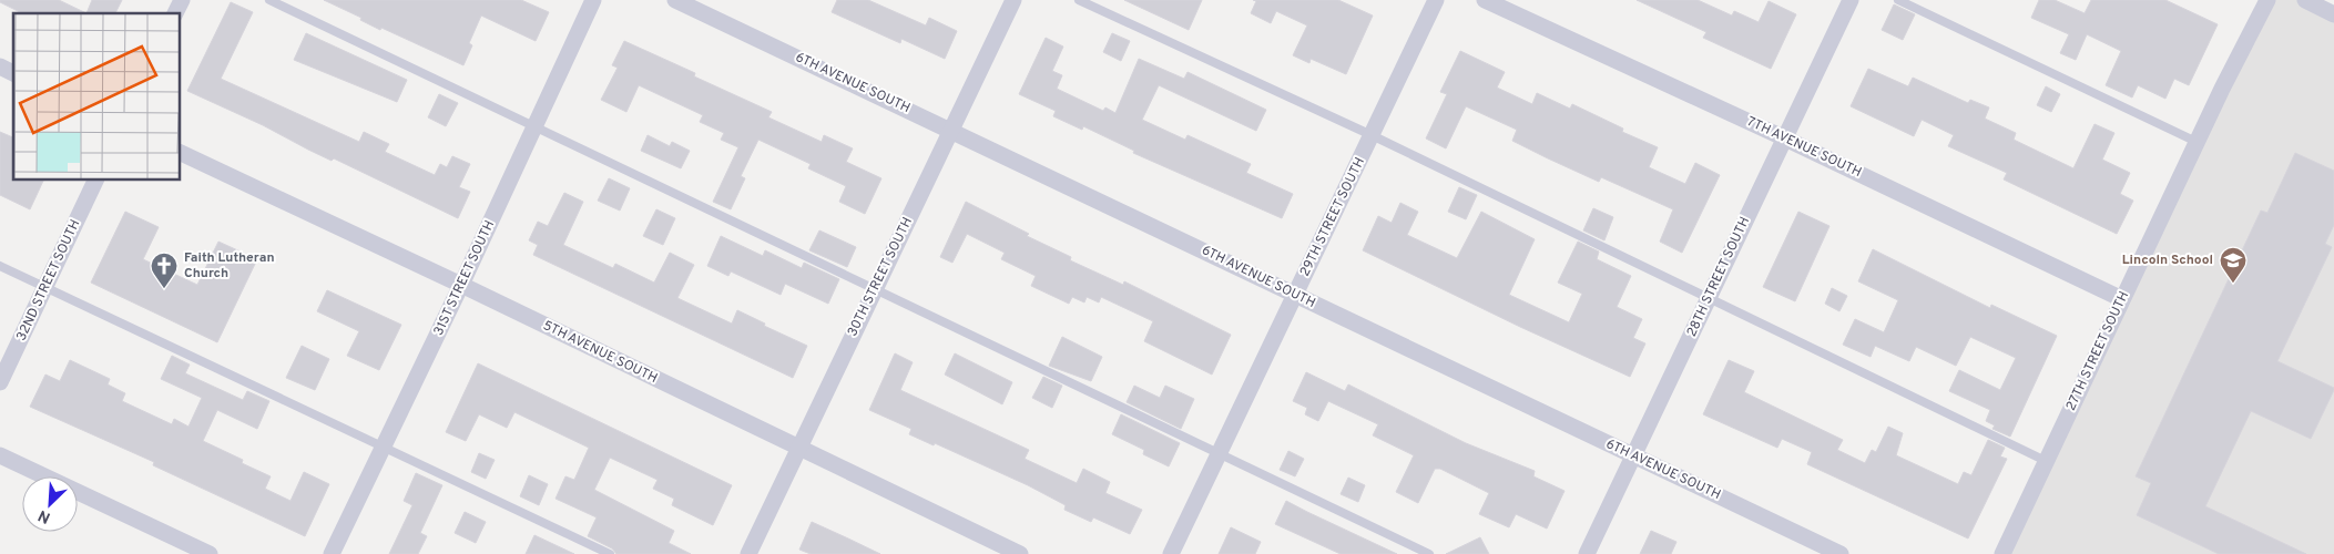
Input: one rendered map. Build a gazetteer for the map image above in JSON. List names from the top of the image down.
{
  "streets": {
    "street": [
      "6TH AVENUE SOUTH",
      "7TH AVENUE SOUTH",
      "29TH STREET SOUTH",
      "30TH STREET SOUTH",
      "28TH STREET SOUTH",
      "31ST STREET SOUTH",
      "32ND STREET SOUTH",
      "27TH STREET SOUTH",
      "5TH AVENUE SOUTH"
    ]
  },
  "crossings": [
    ["6TH AVENUE SOUTH", "29TH STREET SOUTH"],
    ["6TH AVENUE SOUTH", "30TH STREET SOUTH"],
    ["6TH AVENUE SOUTH", "28TH STREET SOUTH"],
    ["7TH AVENUE SOUTH", "28TH STREET SOUTH"],
    ["7TH AVENUE SOUTH", "27TH STREET SOUTH"],
    ["30TH STREET SOUTH", "5TH AVENUE SOUTH"],
    ["31ST STREET SOUTH", "5TH AVENUE SOUTH"]
  ],
  "places": {
    "school or university": ["Lincoln School"],
    "church": ["Faith Lutheran Church"]
  },
  "north": "bottom left"
}
